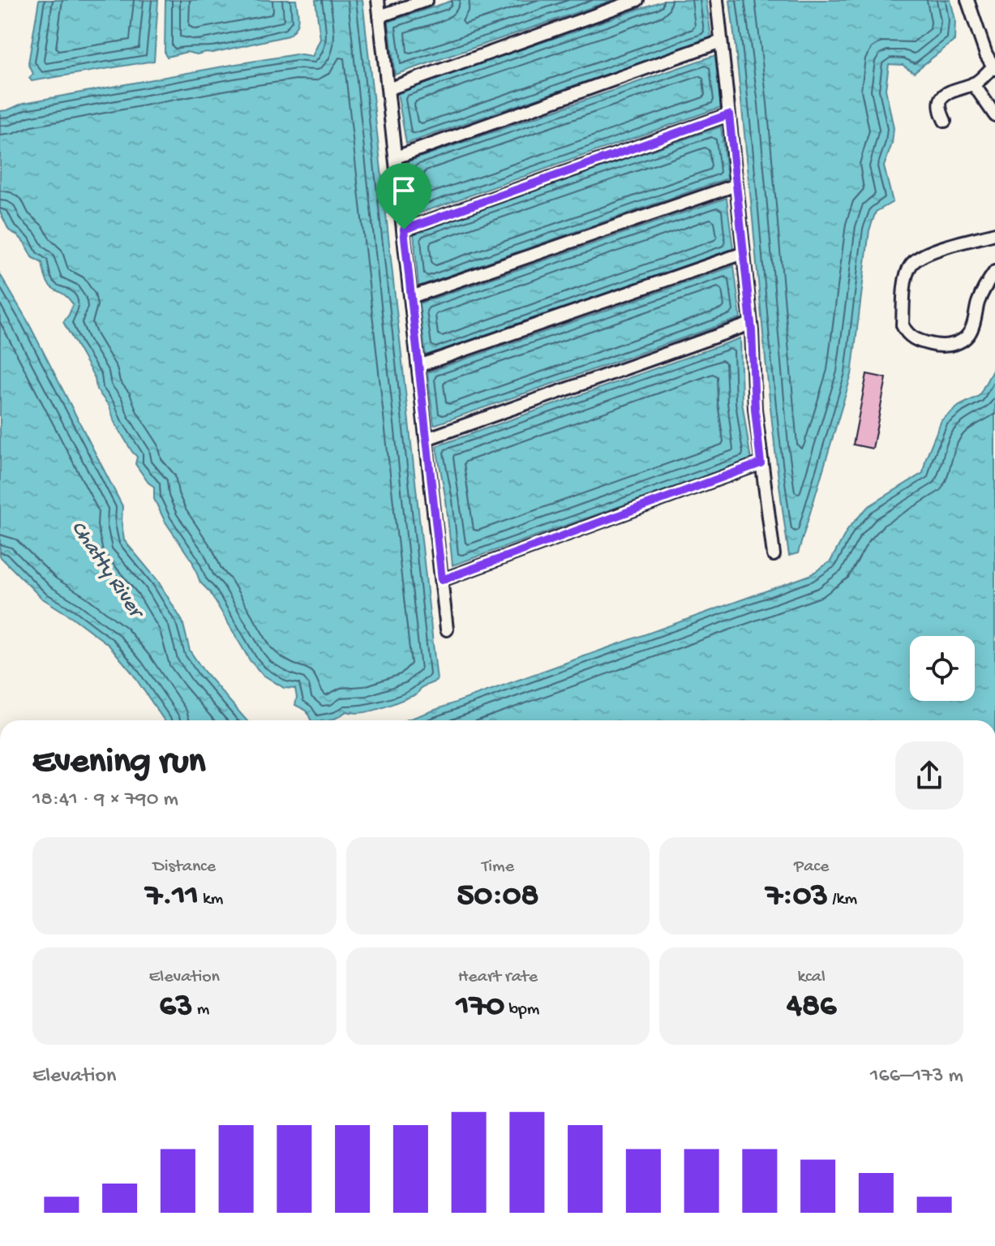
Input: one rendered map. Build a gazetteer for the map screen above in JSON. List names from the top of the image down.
{
  "water": ["Chatty River"],
  "page": {
    "heading": ["Evening run", "18:41 · 9 × 790 m"],
    "stats": [
      ["Distance", "7.11 km"],
      ["Time", "50:08"],
      ["Pace", "7:03 /km"],
      ["Elevation", "63 m"],
      ["Heart rate", "170 bpm"],
      ["kcal", "486"]
    ],
    "chart": ["Elevation", "166–173 m"]
  }
}
